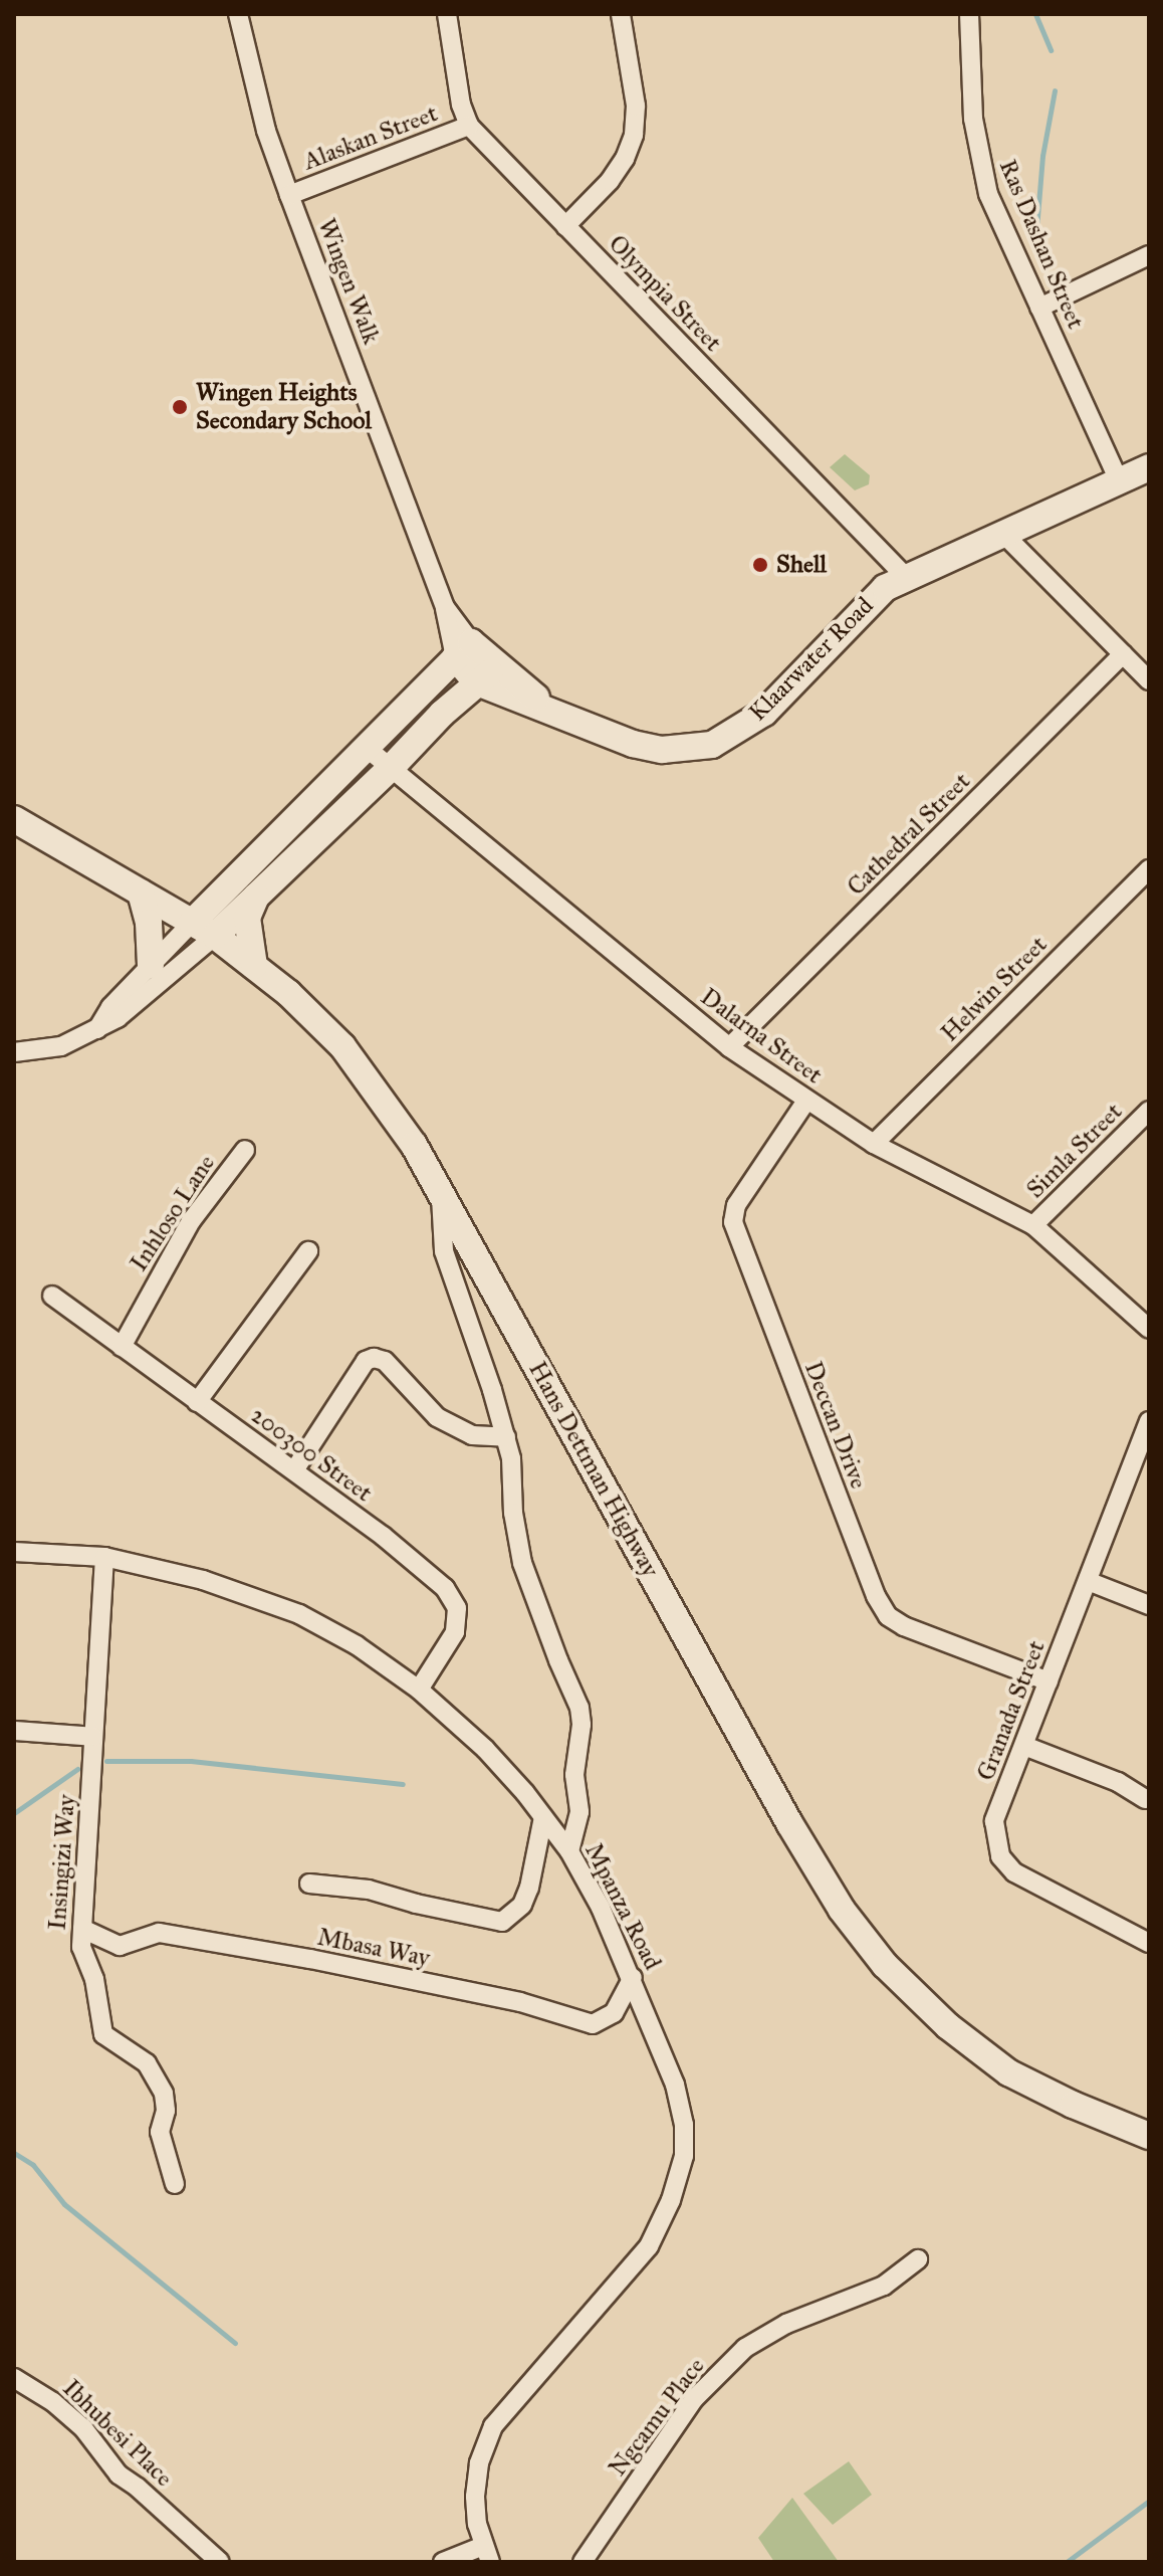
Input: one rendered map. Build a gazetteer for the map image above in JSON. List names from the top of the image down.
{
  "streets": {
    "street": [
      "Alaskan Street",
      "Ras Dashan Street",
      "Wingen Walk",
      "Olympia Street",
      "Klaarwater Road",
      "Cathedral Street",
      "Helwin Street",
      "Dalarna Street",
      "Simla Street",
      "Inhloso Lane",
      "Deccan Drive",
      "200300 Street",
      "Hans Dettman Highway",
      "Granada Street",
      "Insingizi Way",
      "Mpanza Road",
      "Mbasa Way",
      "Ngcamu Place",
      "Ibhubesi Place"
    ]
  },
  "crossings": [
    ["Alaskan Street", "Wingen Walk"],
    ["Alaskan Street", "Olympia Street"],
    ["Ras Dashan Street", "Klaarwater Road"],
    ["Wingen Walk", "Klaarwater Road"],
    ["Olympia Street", "Klaarwater Road"],
    ["Cathedral Street", "Dalarna Street"],
    ["Helwin Street", "Dalarna Street"],
    ["Dalarna Street", "Simla Street"],
    ["Dalarna Street", "Deccan Drive"],
    ["Inhloso Lane", "200300 Street"],
    ["Deccan Drive", "Granada Street"],
    ["200300 Street", "Mpanza Road"],
    ["Insingizi Way", "Mpanza Road"],
    ["Insingizi Way", "Mbasa Way"],
    ["Mpanza Road", "Mbasa Way"]
  ],
  "places": ["Wingen Heights Secondary School", "Shell"]
}
